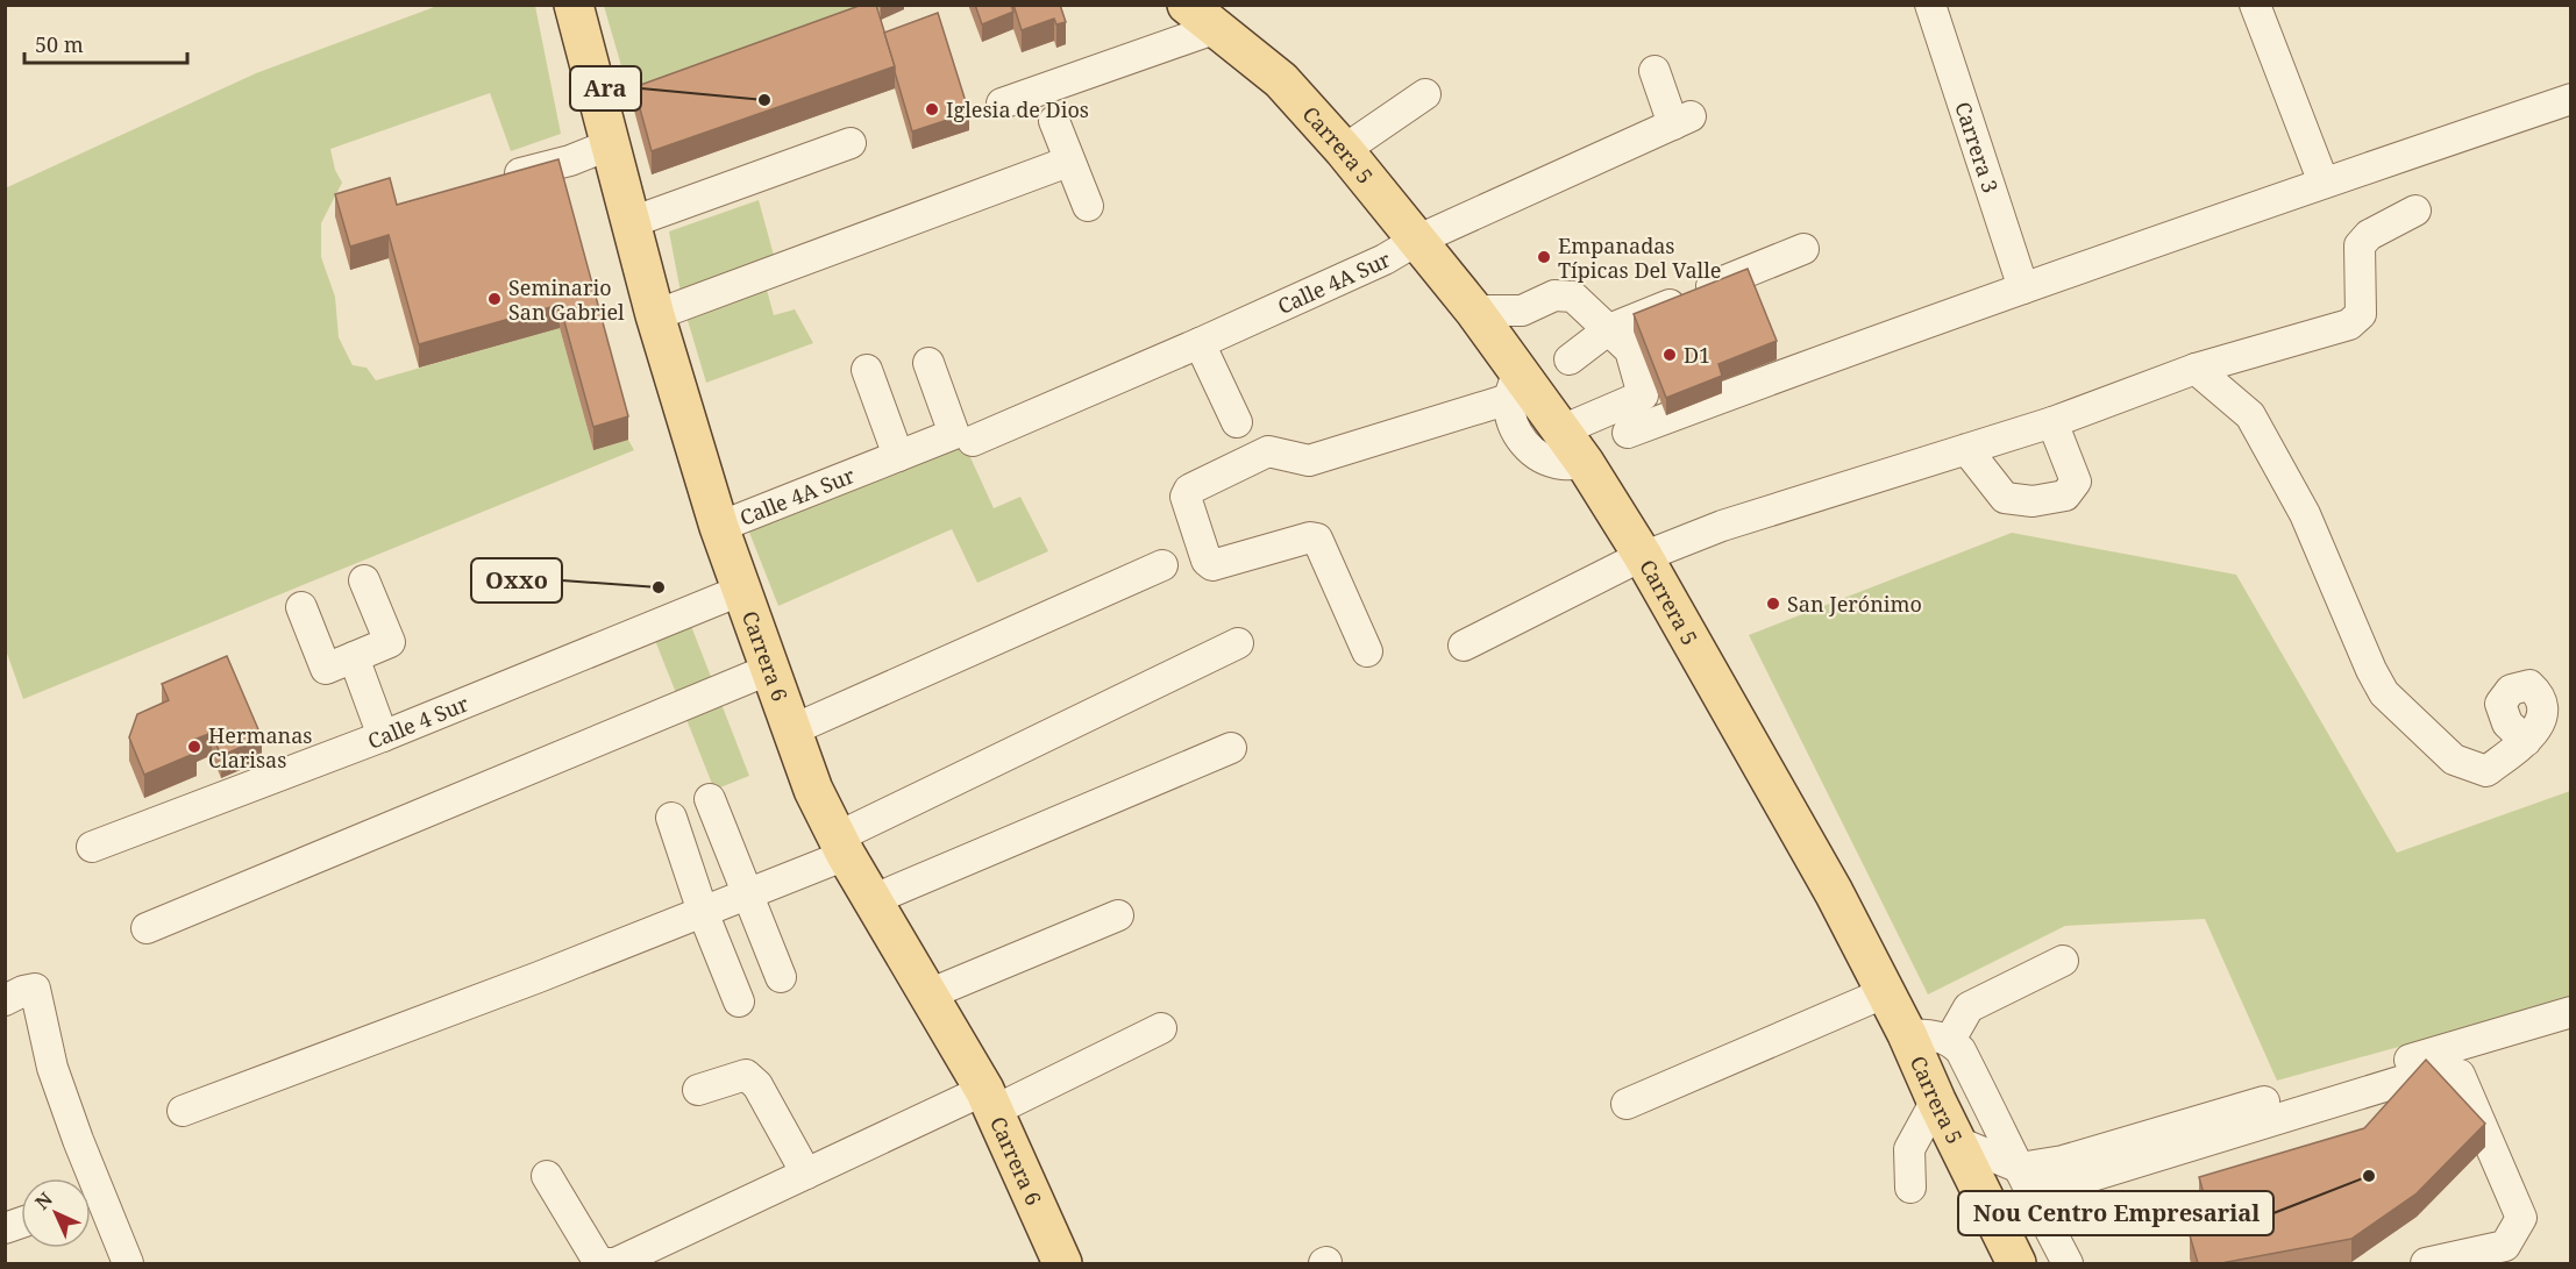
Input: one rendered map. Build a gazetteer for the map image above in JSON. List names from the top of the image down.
{
  "streets": {
    "main road": ["Carrera 5", "Carrera 6"],
    "street": ["Carrera 3", "Calle 4A Sur", "Calle 4 Sur"]
  },
  "crossings": [
    ["Carrera 5", "Calle 4A Sur"],
    ["Calle 4A Sur", "Carrera 6"],
    ["Carrera 6", "Calle 4 Sur"]
  ],
  "places": [
    "Ara",
    "Iglesia de Dios",
    "Empanadas Típicas Del Valle",
    "Seminario San Gabriel",
    "D1",
    "Oxxo",
    "San Jerónimo",
    "Hermanas Clarisas",
    "Nou Centro Empresarial"
  ],
  "scale_bar": "50 m",
  "north": "top left"
}
